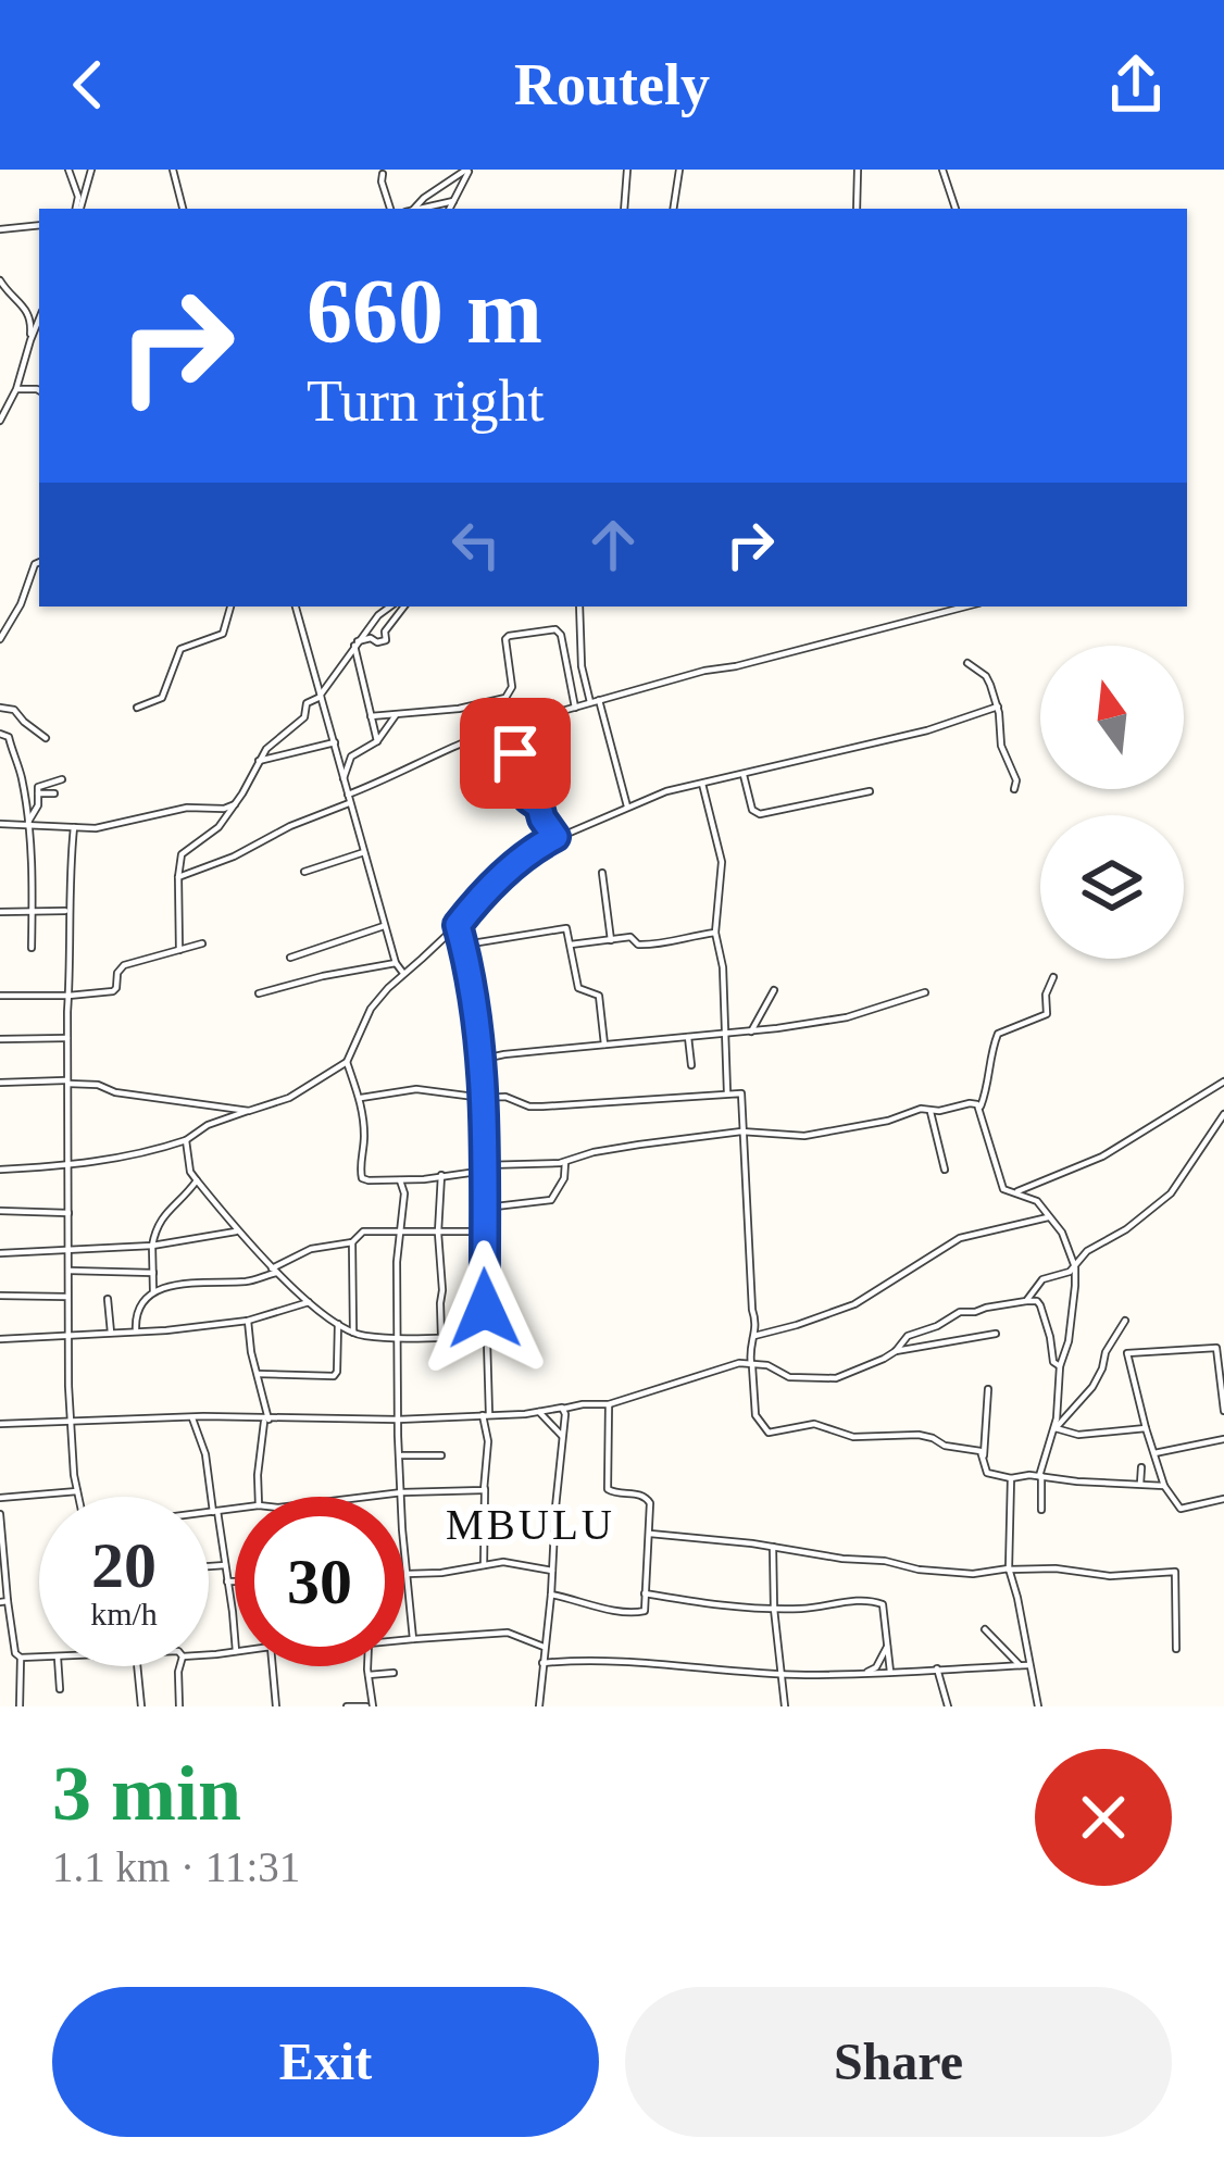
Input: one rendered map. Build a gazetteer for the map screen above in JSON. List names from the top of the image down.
{
  "districts": ["MBULU"],
  "north": "top",
  "page": {
    "header": "Routely",
    "turn": ["660 m", "Turn right"],
    "speed": "20 km/h",
    "limit": "30",
    "heading": ["3 min", "1.1 km · 11:31"],
    "buttons": ["Exit", "Share"]
  }
}
